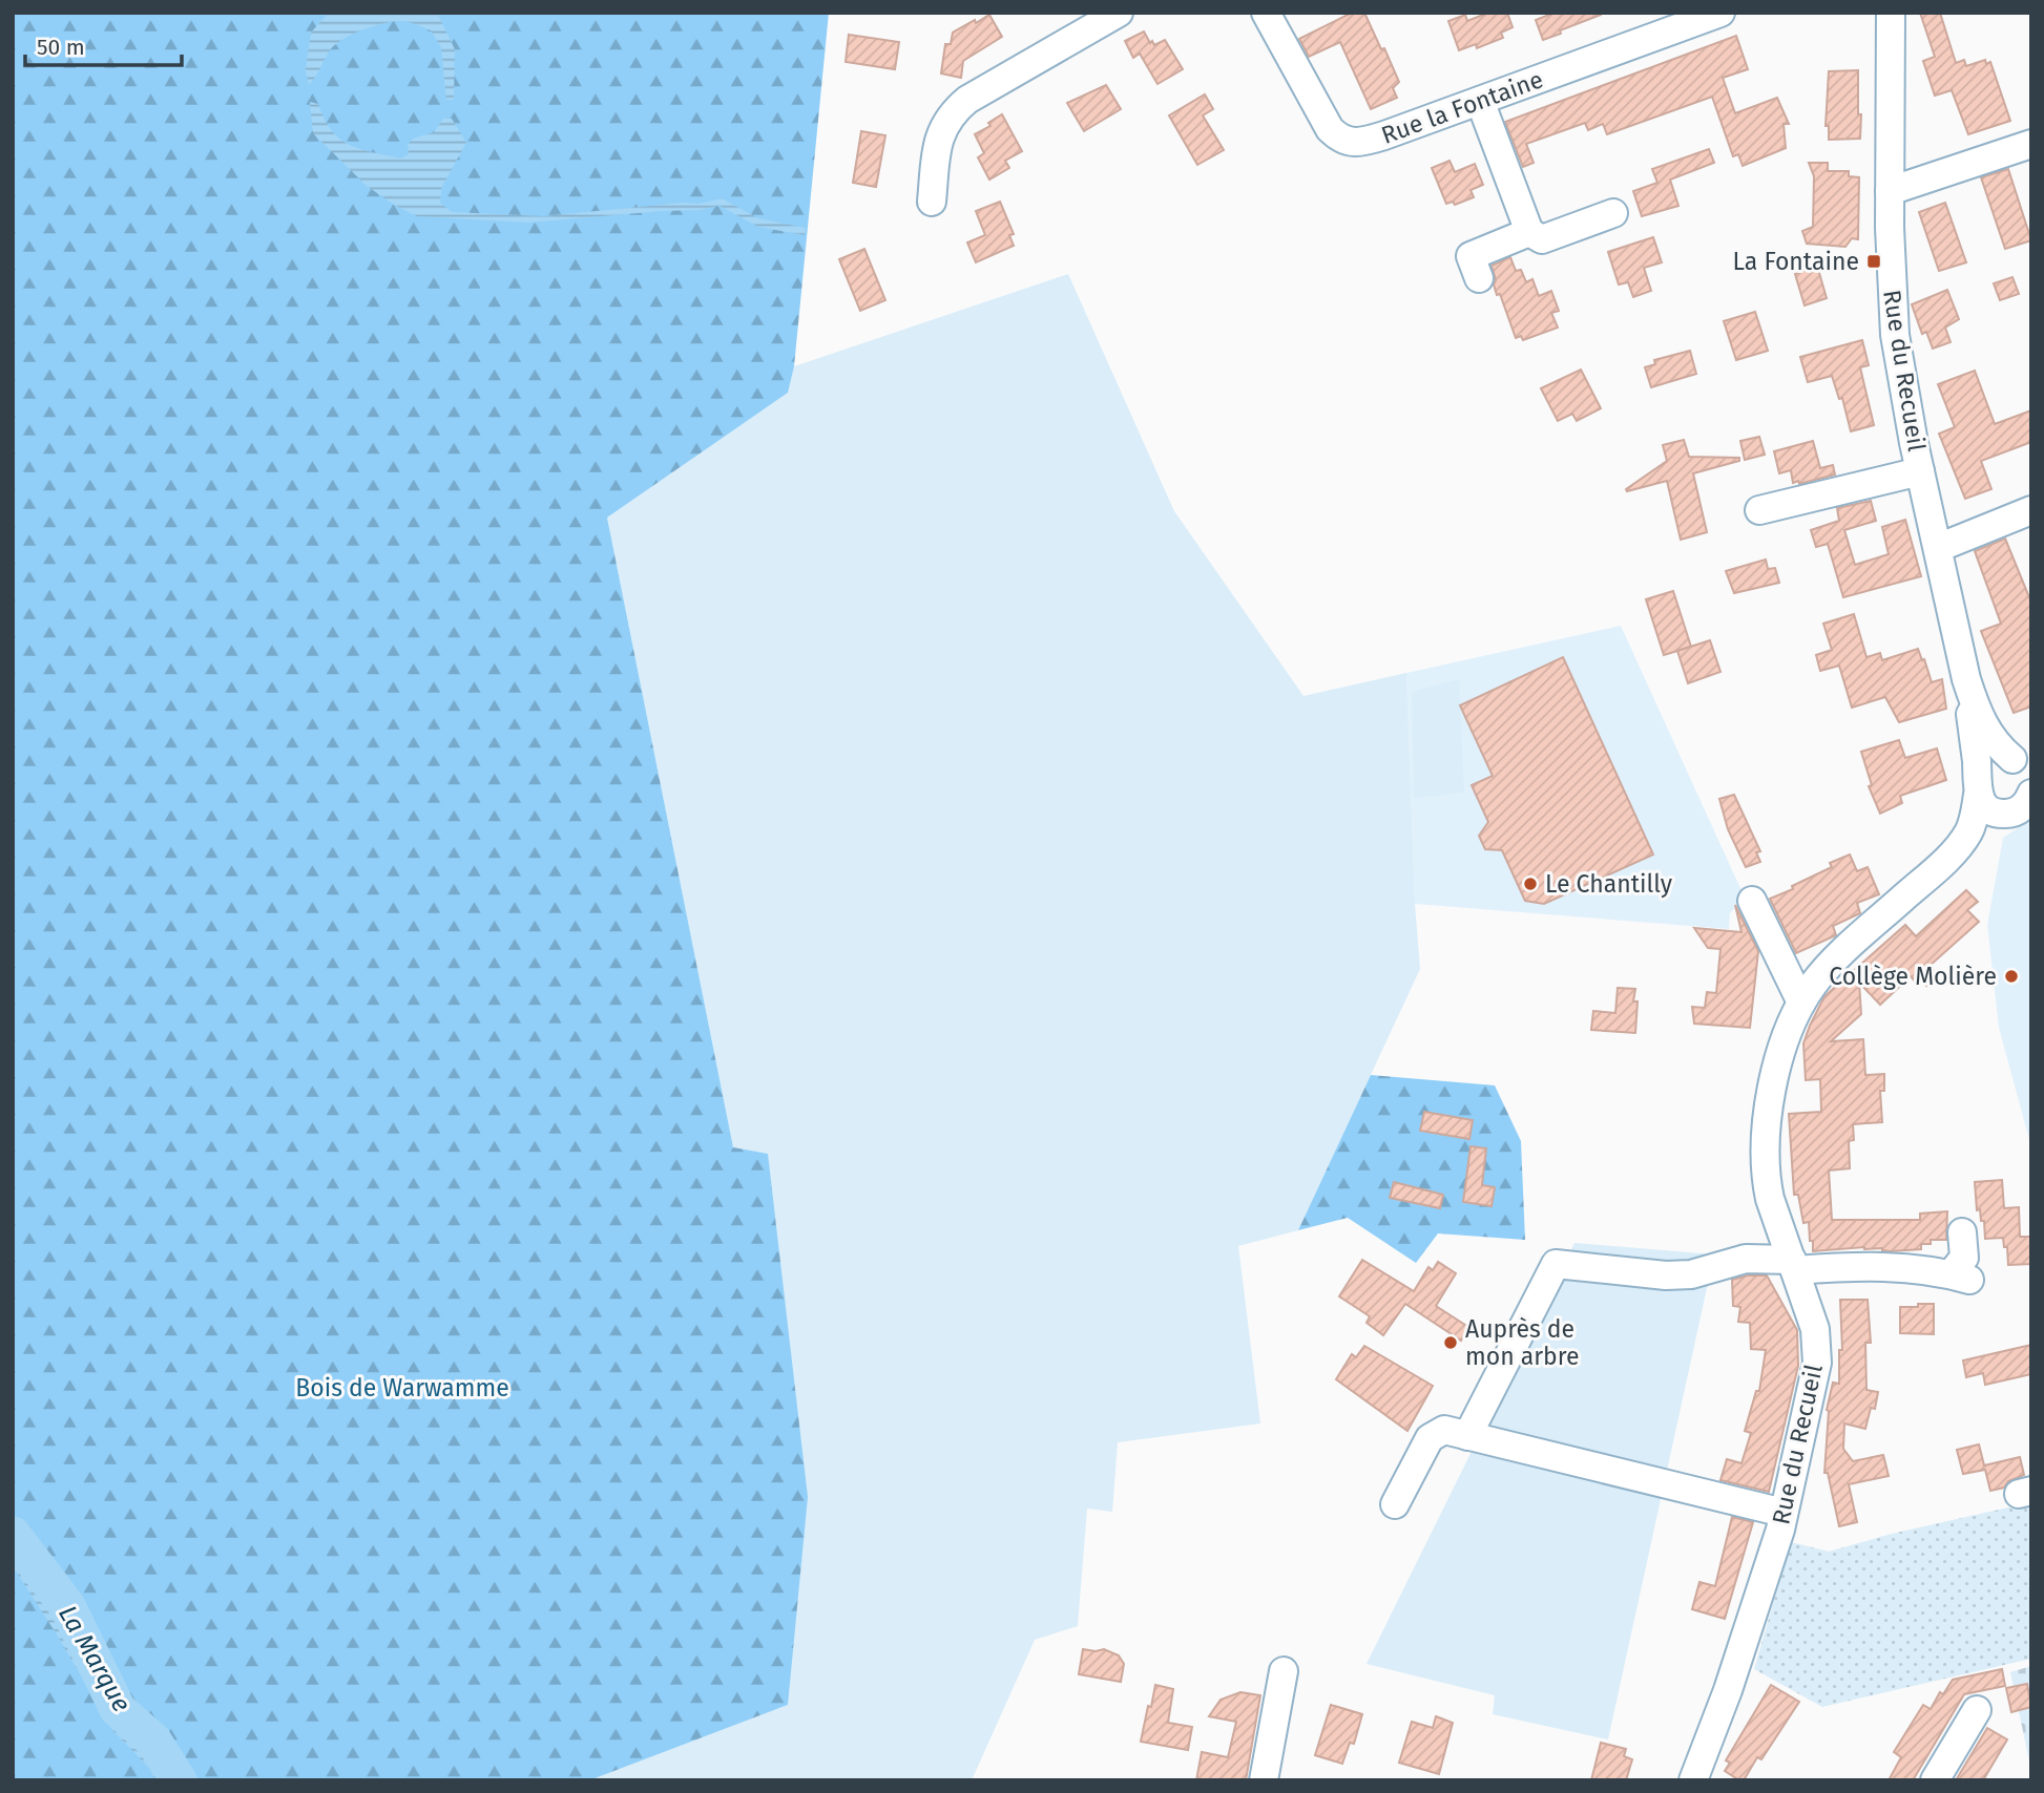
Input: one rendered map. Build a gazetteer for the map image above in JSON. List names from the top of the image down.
{
  "streets": {
    "street": ["Rue la Fontaine", "Rue du Recueil"]
  },
  "water": ["La Marque"],
  "parks": ["Bois de Warwamme"],
  "places": {
    "transit": ["La Fontaine"],
    "other": ["Le Chantilly", "Collège Molière", "Auprès de mon arbre"]
  },
  "scale_bar": "50 m"
}
